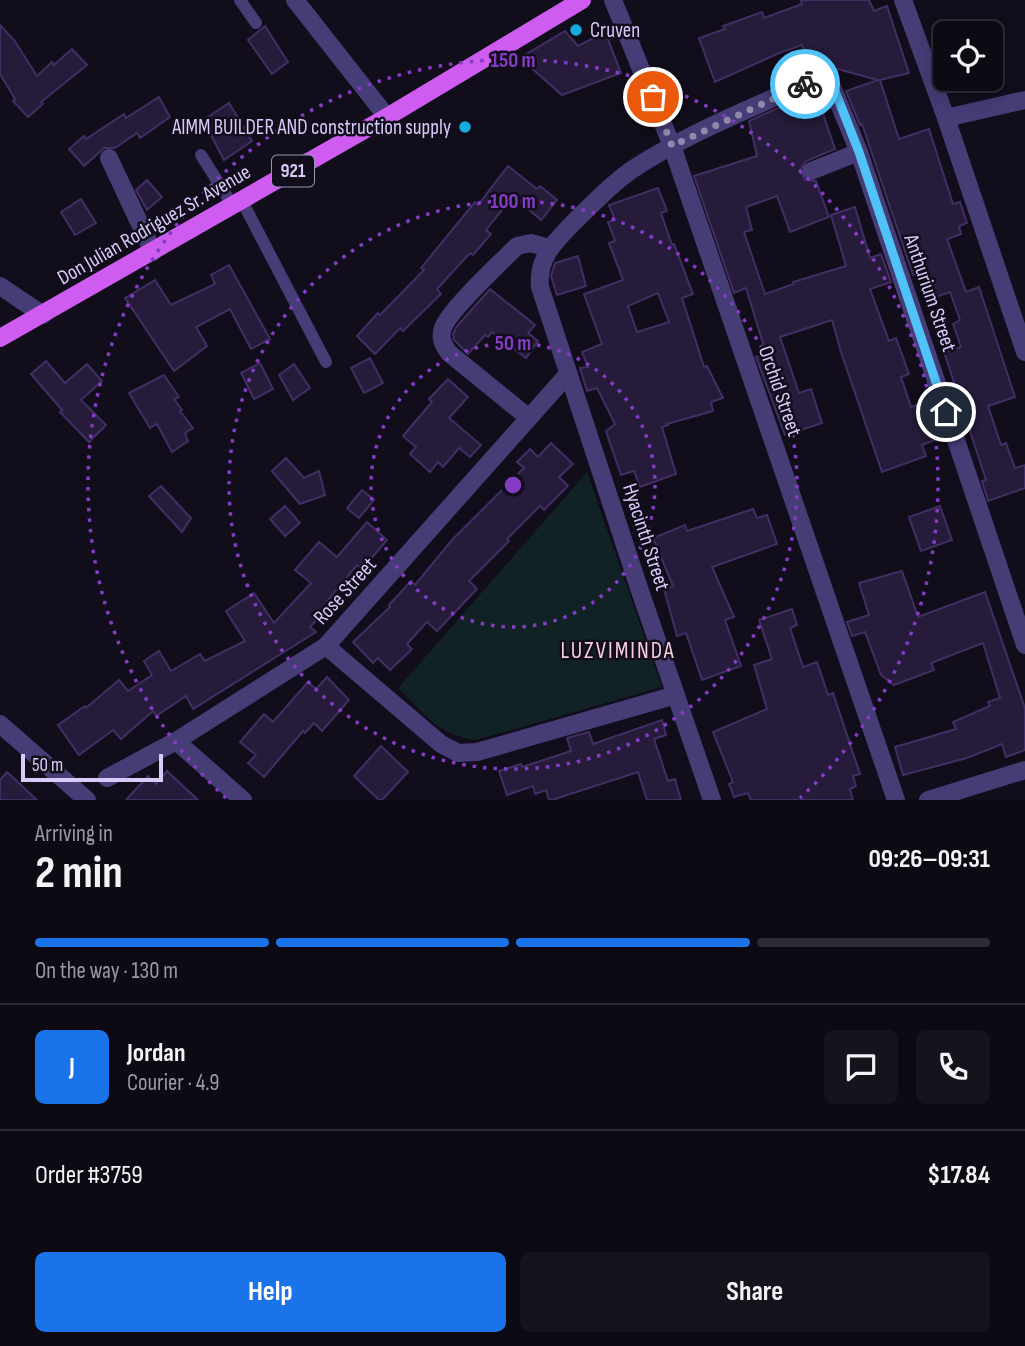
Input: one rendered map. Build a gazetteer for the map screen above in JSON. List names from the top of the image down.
{
  "streets": {
    "main road": ["921", "Don Julian Rodriguez Sr. Avenue"],
    "street": [
      "Anthurium Street",
      "Orchid Street",
      "Hyacinth Street",
      "Rose Street"
    ]
  },
  "crossings": [
    ["Anthurium Street", "Orchid Street"],
    ["Hyacinth Street", "Rose Street"]
  ],
  "districts": ["LUZVIMINDA"],
  "places": ["Cruven", "AIMM BUILDER AND construction supply"],
  "scale_bar": "50 m",
  "page": {
    "scale": "50 m",
    "heading": ["2 min", "Arriving in", "09:26–09:31"],
    "panel": [
      "Jordan",
      "Courier · 4.9",
      "Order #3759",
      "$17.84"
    ],
    "bar": "On the way · 130 m",
    "round": "J",
    "buttons": ["Help", "Share"]
  },
  "rings": ["150 m", "100 m", "50 m"]
}
